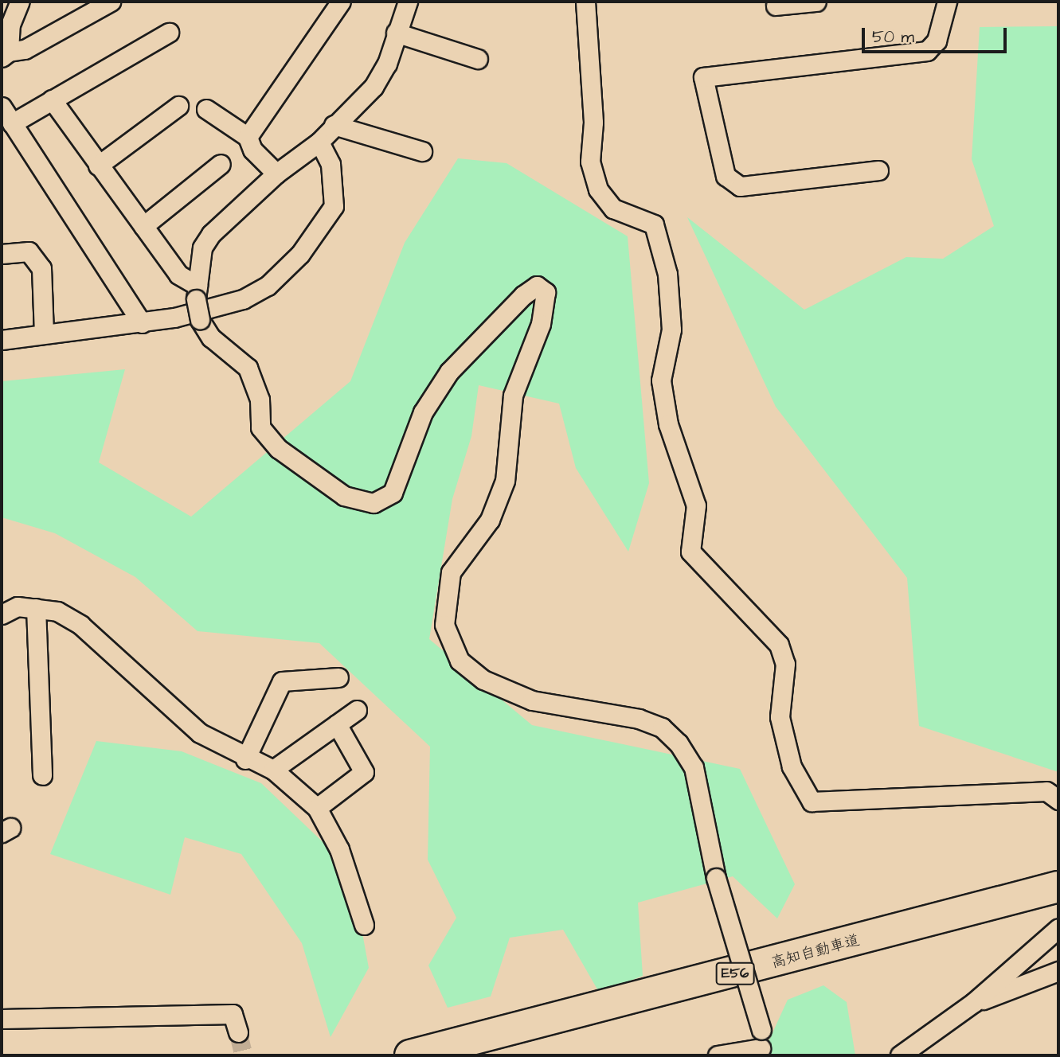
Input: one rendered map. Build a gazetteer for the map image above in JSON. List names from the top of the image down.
{
  "streets": {
    "highway": ["高知自動車道", "E56"]
  },
  "scale_bar": "50 m"
}
